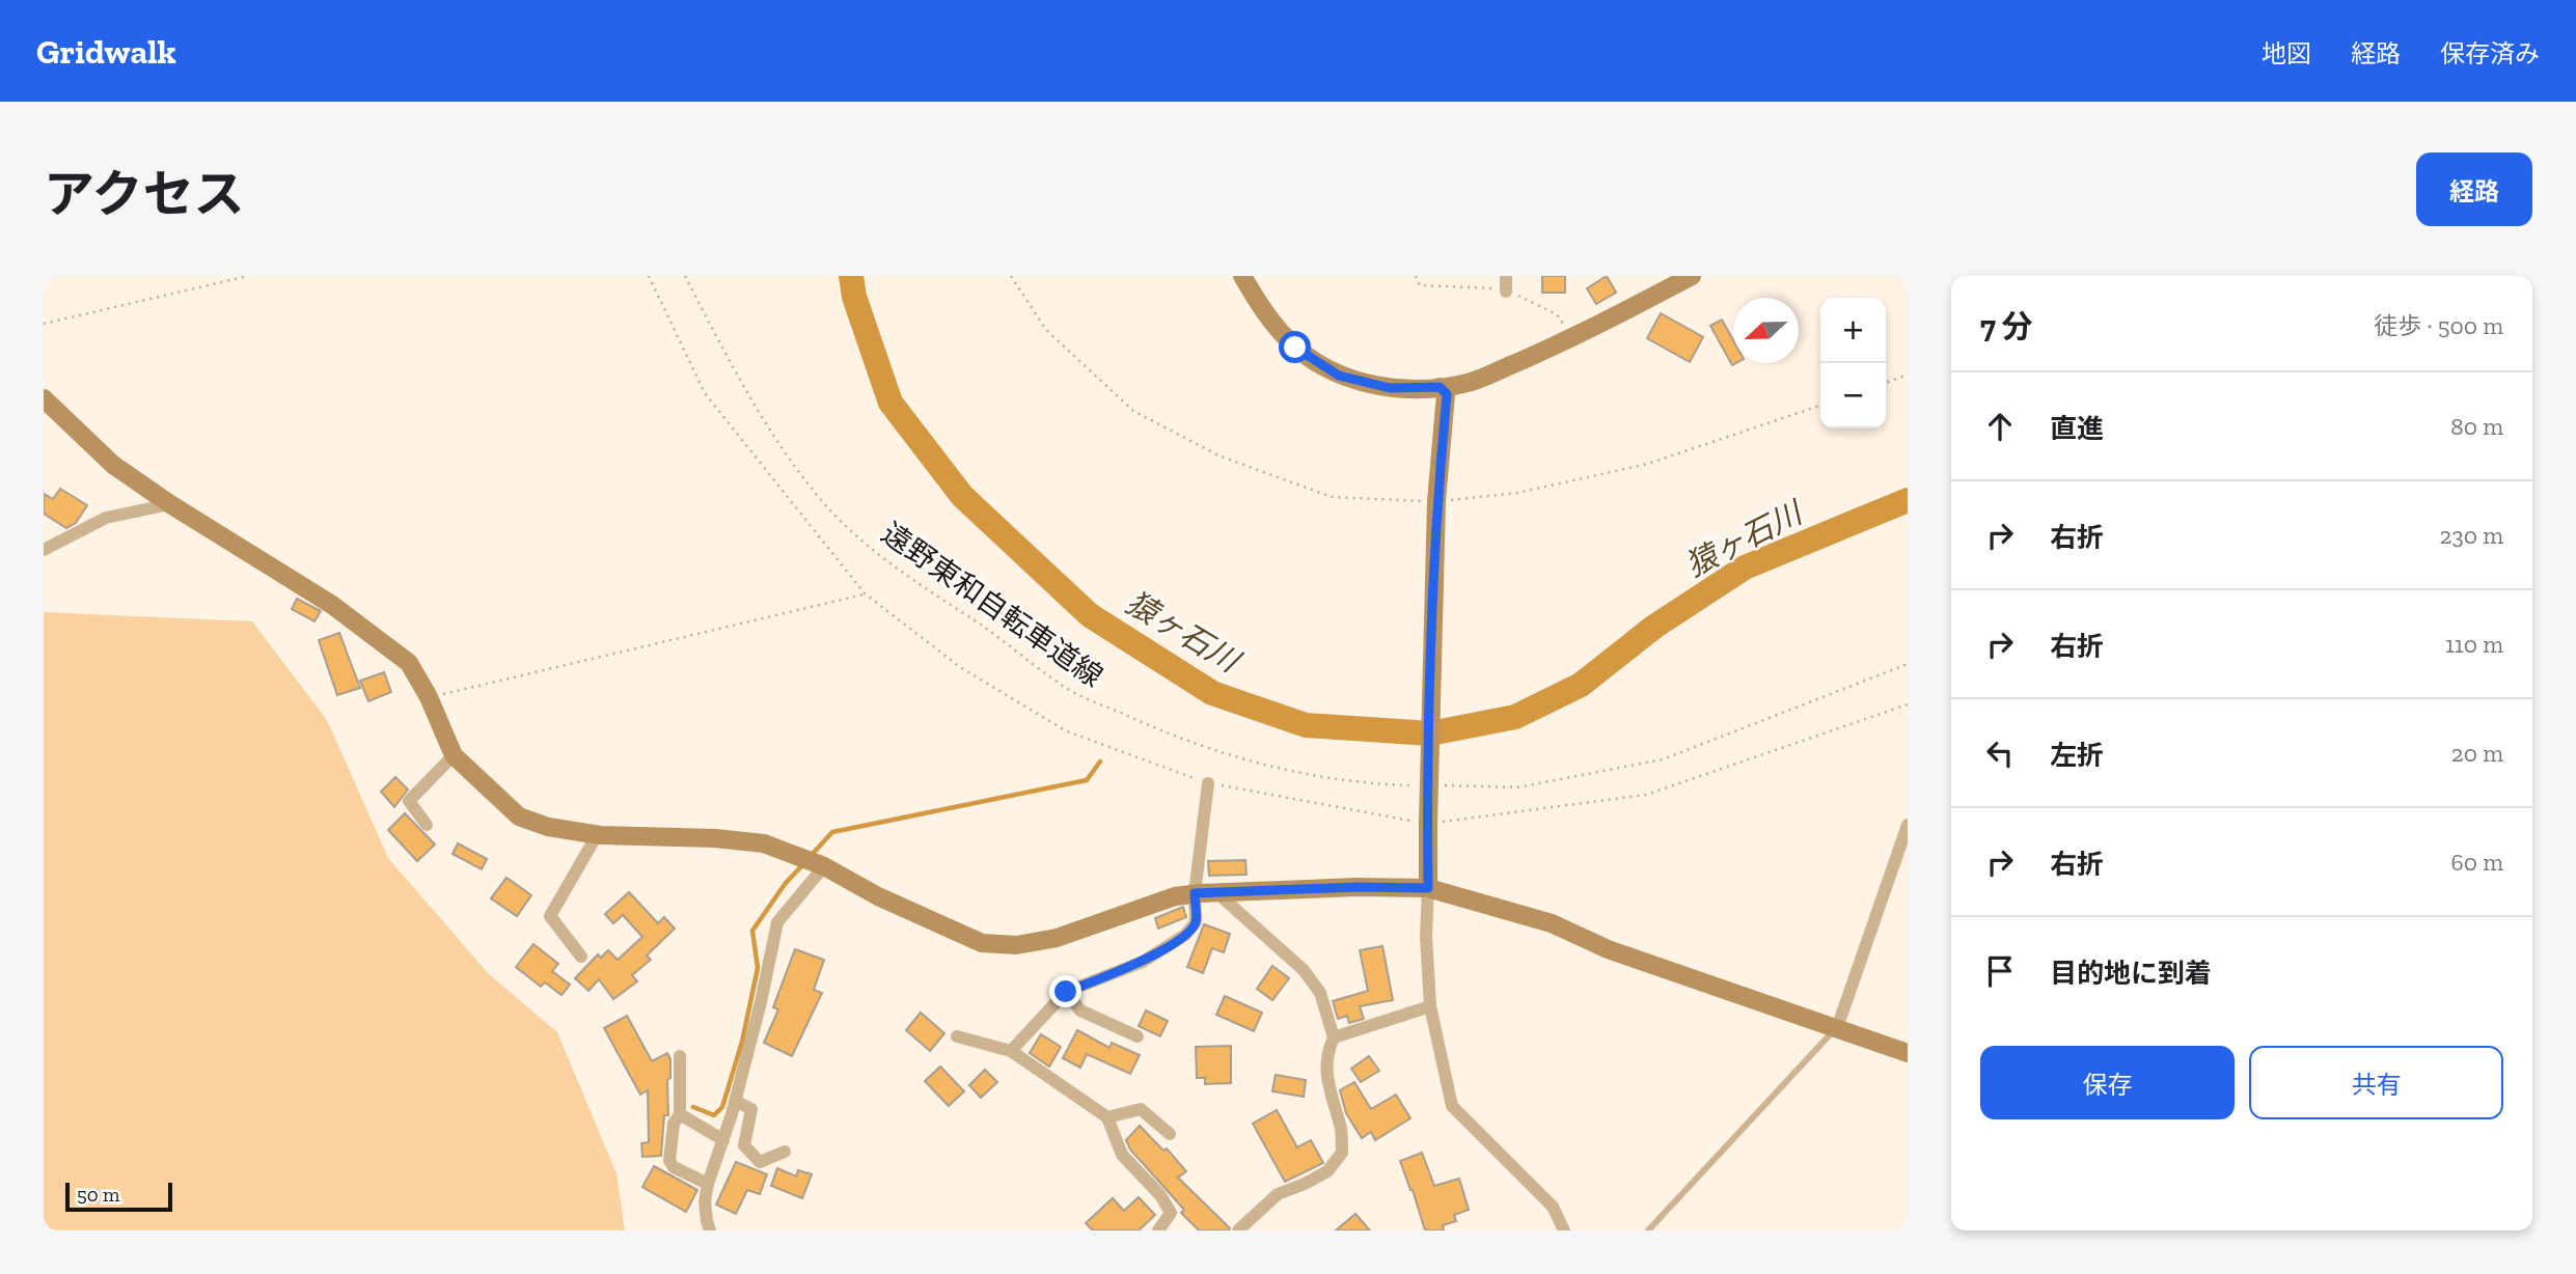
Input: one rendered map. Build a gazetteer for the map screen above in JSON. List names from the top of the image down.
{
  "streets": {
    "path": ["遠野東和自転車道線"]
  },
  "water": ["猿ヶ石川"],
  "scale_bar": "50 m",
  "north": "left",
  "page": {
    "header": "Gridwalk",
    "nav": ["地図", "経路", "保存済み"],
    "title": "アクセス",
    "buttons": [
      "経路",
      ["保存", "共有"]
    ],
    "heading": ["7 分", "徒歩 · 500 m"],
    "map_buttons": ["+", "−"],
    "list": [
      ["直進", "80 m"],
      ["右折", "230 m"],
      ["右折", "110 m"],
      ["左折", "20 m"],
      ["右折", "60 m"],
      "目的地に到着"
    ],
    "scale": "50 m"
  }
}
